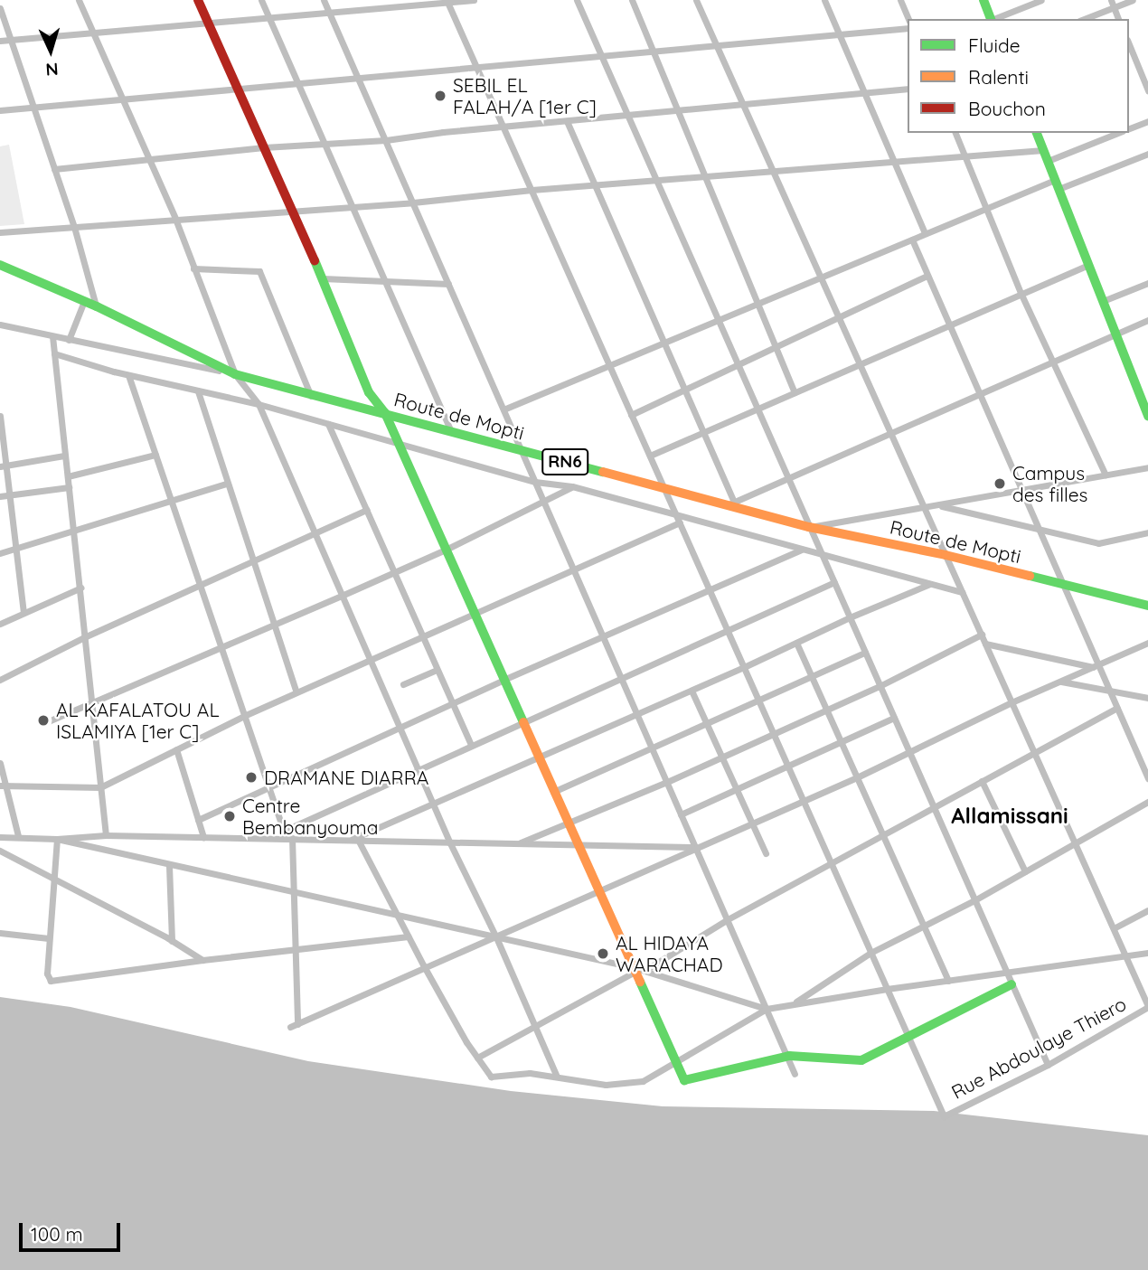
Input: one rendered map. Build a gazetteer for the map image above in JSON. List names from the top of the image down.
{
  "streets": {
    "main road": ["Route de Mopti", "RN6"],
    "street": ["Rue Abdoulaye Thiero"]
  },
  "districts": ["Allamissani"],
  "places": [
    "SEBIL EL FALAH/A [1er C]",
    "Campus des filles",
    "AL KAFALATOU AL ISLAMIYA [1er C]",
    "DRAMANE DIARRA",
    "Centre Bembanyouma",
    "AL HIDAYA WARACHAD"
  ],
  "legend": ["Fluide", "Ralenti", "Bouchon"],
  "scale_bar": "100 m",
  "north": "bottom"
}
